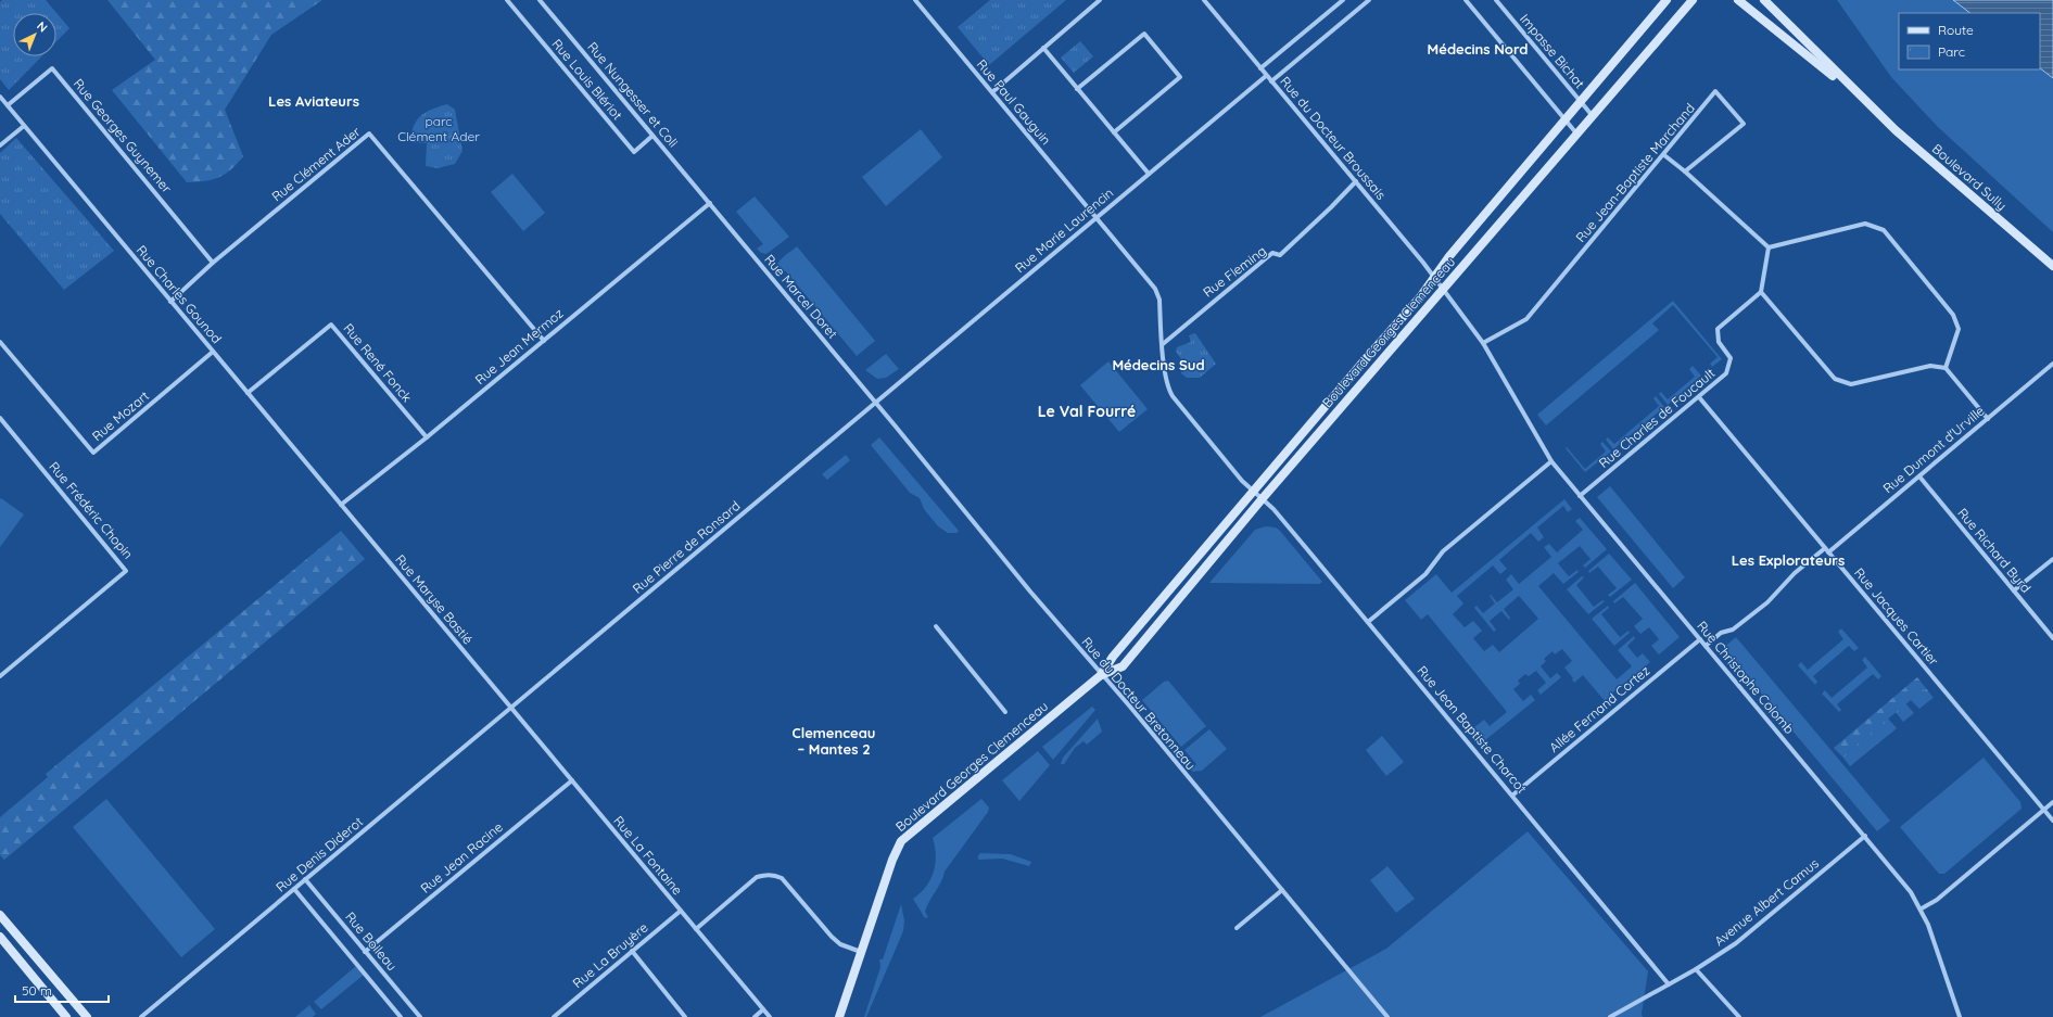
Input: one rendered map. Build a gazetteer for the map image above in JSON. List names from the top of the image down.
{
  "streets": {
    "main road": ["Boulevard Sully", "Boulevard Georges Clemenceau"],
    "street": [
      "Impasse Bichat",
      "Rue Louis Blériot",
      "Rue Nungesser et Coli",
      "Rue Paul Gauguin",
      "Rue Georges Guynemer",
      "Rue du Docteur Broussais",
      "Rue Clément Ader",
      "Rue Jean-Baptiste Marchand",
      "Rue Marie Laurencin",
      "Rue Fleming",
      "Rue Charles Gounod",
      "Rue Marcel Doret",
      "Rue Jean Mermoz",
      "Rue René Fonck",
      "Rue Mozart",
      "Rue Charles de Foucault",
      "Rue Dumont d'Urville",
      "Rue Frédéric Chopin",
      "Rue Pierre de Ronsard",
      "Rue Richard Byrd",
      "Rue Maryse Bastié",
      "Rue Jacques Cartier",
      "Rue Christophe Colomb",
      "Rue du Docteur Bretonneau",
      "Allée Fernand Cortez",
      "Rue Jean Baptiste Charcot",
      "Rue Denis Diderot",
      "Rue La Fontaine",
      "Rue Jean Racine",
      "Avenue Albert Camus",
      "Rue Boileau",
      "Rue La Bruyère"
    ]
  },
  "crossings": [
    ["Impasse Bichat", "Boulevard Georges Clemenceau"],
    ["Rue Louis Blériot", "Rue Nungesser et Coli"],
    ["Rue Nungesser et Coli", "Rue Marcel Doret"],
    ["Rue Nungesser et Coli", "Rue Jean Mermoz"],
    ["Rue Paul Gauguin", "Rue Marie Laurencin"],
    ["Rue Paul Gauguin", "Rue Fleming"],
    ["Rue Paul Gauguin", "Rue Jean Baptiste Charcot"],
    ["Rue Georges Guynemer", "Rue Clément Ader"],
    ["Rue Georges Guynemer", "Rue Charles Gounod"],
    ["Rue du Docteur Broussais", "Rue Marie Laurencin"],
    ["Rue du Docteur Broussais", "Rue Fleming"],
    ["Rue du Docteur Broussais", "Boulevard Georges Clemenceau"],
    ["Rue Clément Ader", "Rue Charles Gounod"],
    ["Rue Clément Ader", "Rue Jean Mermoz"],
    ["Rue Marie Laurencin", "Rue Marcel Doret"],
    ["Rue Marie Laurencin", "Rue Pierre de Ronsard"],
    ["Rue Marie Laurencin", "Rue du Docteur Bretonneau"],
    ["Rue Fleming", "Rue Jean Baptiste Charcot"],
    ["Rue Charles Gounod", "Rue Jean Mermoz"],
    ["Rue Charles Gounod", "Rue René Fonck"],
    ["Rue Charles Gounod", "Rue Mozart"],
    ["Rue Charles Gounod", "Rue Maryse Bastié"],
    ["Rue Marcel Doret", "Rue Jean Mermoz"],
    ["Rue Marcel Doret", "Rue Pierre de Ronsard"],
    ["Rue Marcel Doret", "Rue du Docteur Bretonneau"],
    ["Boulevard Georges Clemenceau", "Rue du Docteur Bretonneau"],
    ["Boulevard Georges Clemenceau", "Rue Jean Baptiste Charcot"],
    ["Rue Jean Mermoz", "Rue René Fonck"],
    ["Rue Jean Mermoz", "Rue Maryse Bastié"],
    ["Rue Charles de Foucault", "Rue Jacques Cartier"],
    ["Rue Charles de Foucault", "Rue Christophe Colomb"],
    ["Rue Dumont d'Urville", "Rue Richard Byrd"],
    ["Rue Dumont d'Urville", "Rue Jacques Cartier"],
    ["Rue Pierre de Ronsard", "Rue Maryse Bastié"],
    ["Rue Pierre de Ronsard", "Rue du Docteur Bretonneau"],
    ["Rue Pierre de Ronsard", "Rue Denis Diderot"],
    ["Rue Pierre de Ronsard", "Rue La Fontaine"],
    ["Rue Maryse Bastié", "Rue Denis Diderot"],
    ["Rue Maryse Bastié", "Rue La Fontaine"],
    ["Rue Christophe Colomb", "Allée Fernand Cortez"],
    ["Rue Christophe Colomb", "Avenue Albert Camus"],
    ["Allée Fernand Cortez", "Rue Jean Baptiste Charcot"],
    ["Rue Jean Baptiste Charcot", "Avenue Albert Camus"],
    ["Rue Denis Diderot", "Rue La Fontaine"],
    ["Rue Denis Diderot", "Rue Boileau"],
    ["Rue La Fontaine", "Rue Jean Racine"],
    ["Rue La Fontaine", "Rue La Bruyère"],
    ["Rue Jean Racine", "Rue Boileau"]
  ],
  "districts": [
    "Médecins Nord",
    "Les Aviateurs",
    "Médecins Sud",
    "Le Val Fourré",
    "Les Explorateurs",
    "Clemenceau – Mantes 2"
  ],
  "parks": ["parc Clément Ader"],
  "legend": ["Route", "Parc"],
  "scale_bar": "50 m",
  "north": "top right"
}
